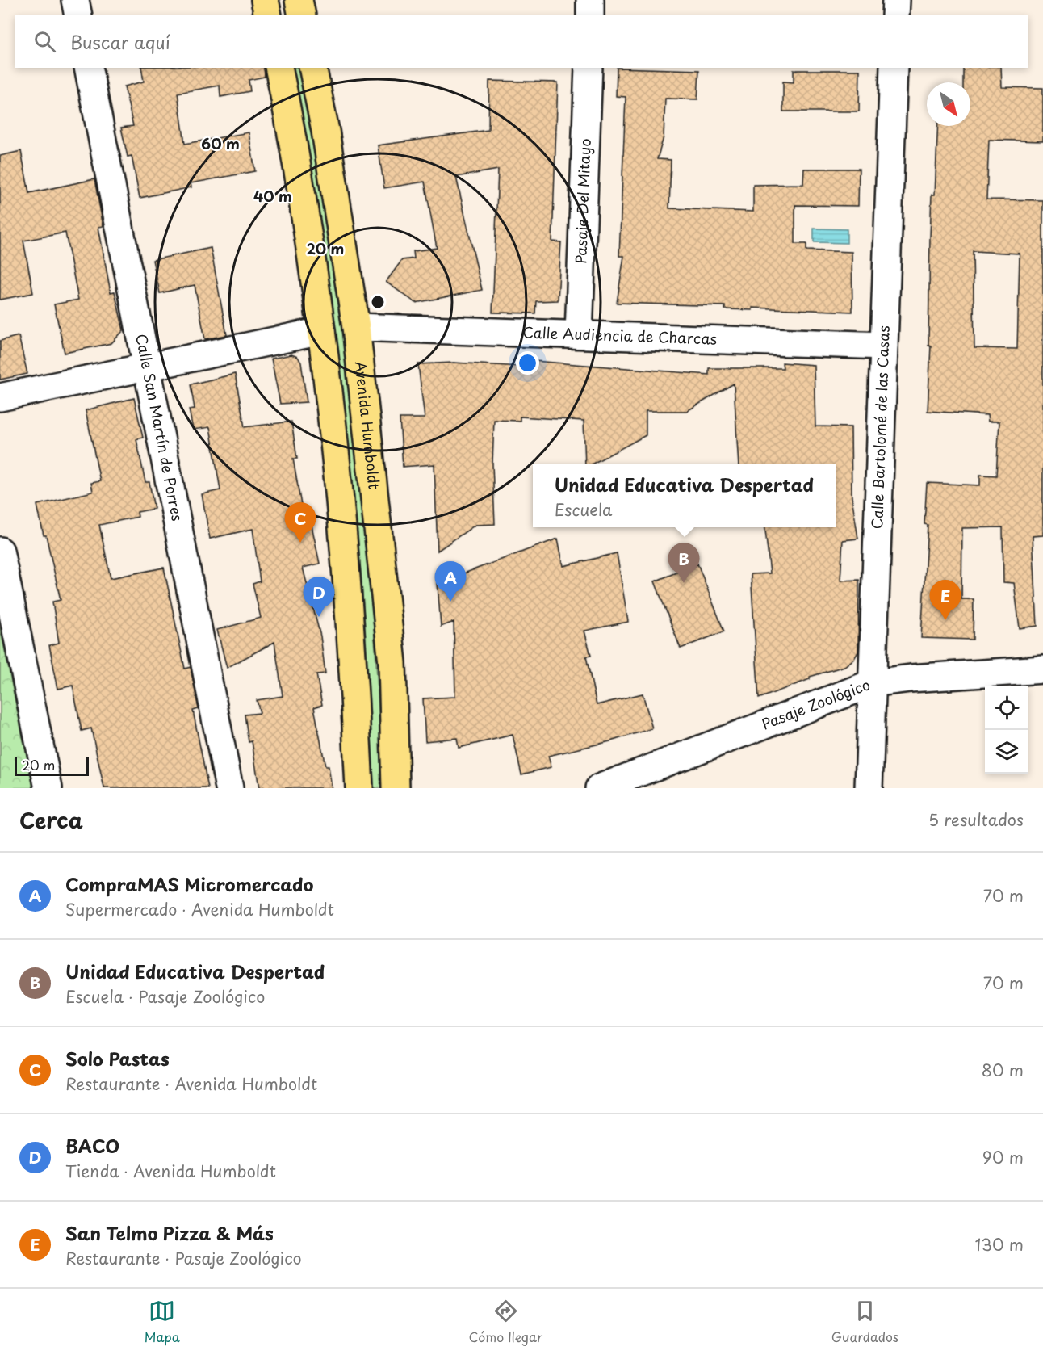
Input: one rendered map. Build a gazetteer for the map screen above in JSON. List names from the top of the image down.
{
  "streets": {
    "main road": ["Avenida Humboldt"],
    "street": [
      "Pasaje Del Mitayo",
      "Calle Audiencia de Charcas",
      "Calle San Martín de Porres",
      "Calle Bartolomé de las Casas",
      "Pasaje Zoológico"
    ]
  },
  "crossings": [
    ["Pasaje Del Mitayo", "Calle Audiencia de Charcas"],
    ["Calle Audiencia de Charcas", "Avenida Humboldt"],
    ["Calle Audiencia de Charcas", "Calle Bartolomé de las Casas"],
    ["Calle Bartolomé de las Casas", "Pasaje Zoológico"]
  ],
  "scale_bar": "20 m",
  "north": "bottom right",
  "page": {
    "search": "Buscar aquí",
    "popup": ["Unidad Educativa Despertad", "Escuela"],
    "pins": [
      "C",
      "B",
      "A",
      "D",
      "E"
    ],
    "scale": "20 m",
    "heading": ["Cerca", "5 resultados"],
    "list": [
      {
        "mark": "A",
        "name": "CompraMAS Micromercado",
        "note": "Supermercado · Avenida Humboldt",
        "value": "70 m"
      },
      {
        "mark": "B",
        "name": "Unidad Educativa Despertad",
        "note": "Escuela · Pasaje Zoológico",
        "value": "70 m"
      },
      {
        "mark": "C",
        "name": "Solo Pastas",
        "note": "Restaurante · Avenida Humboldt",
        "value": "80 m"
      },
      {
        "mark": "D",
        "name": "BACO",
        "note": "Tienda · Avenida Humboldt",
        "value": "90 m"
      },
      {
        "mark": "E",
        "name": "San Telmo Pizza & Más",
        "note": "Restaurante · Pasaje Zoológico",
        "value": "130 m"
      }
    ],
    "nav": ["Mapa", "Cómo llegar", "Guardados"]
  },
  "rings": ["60 m", "40 m", "20 m"]
}
